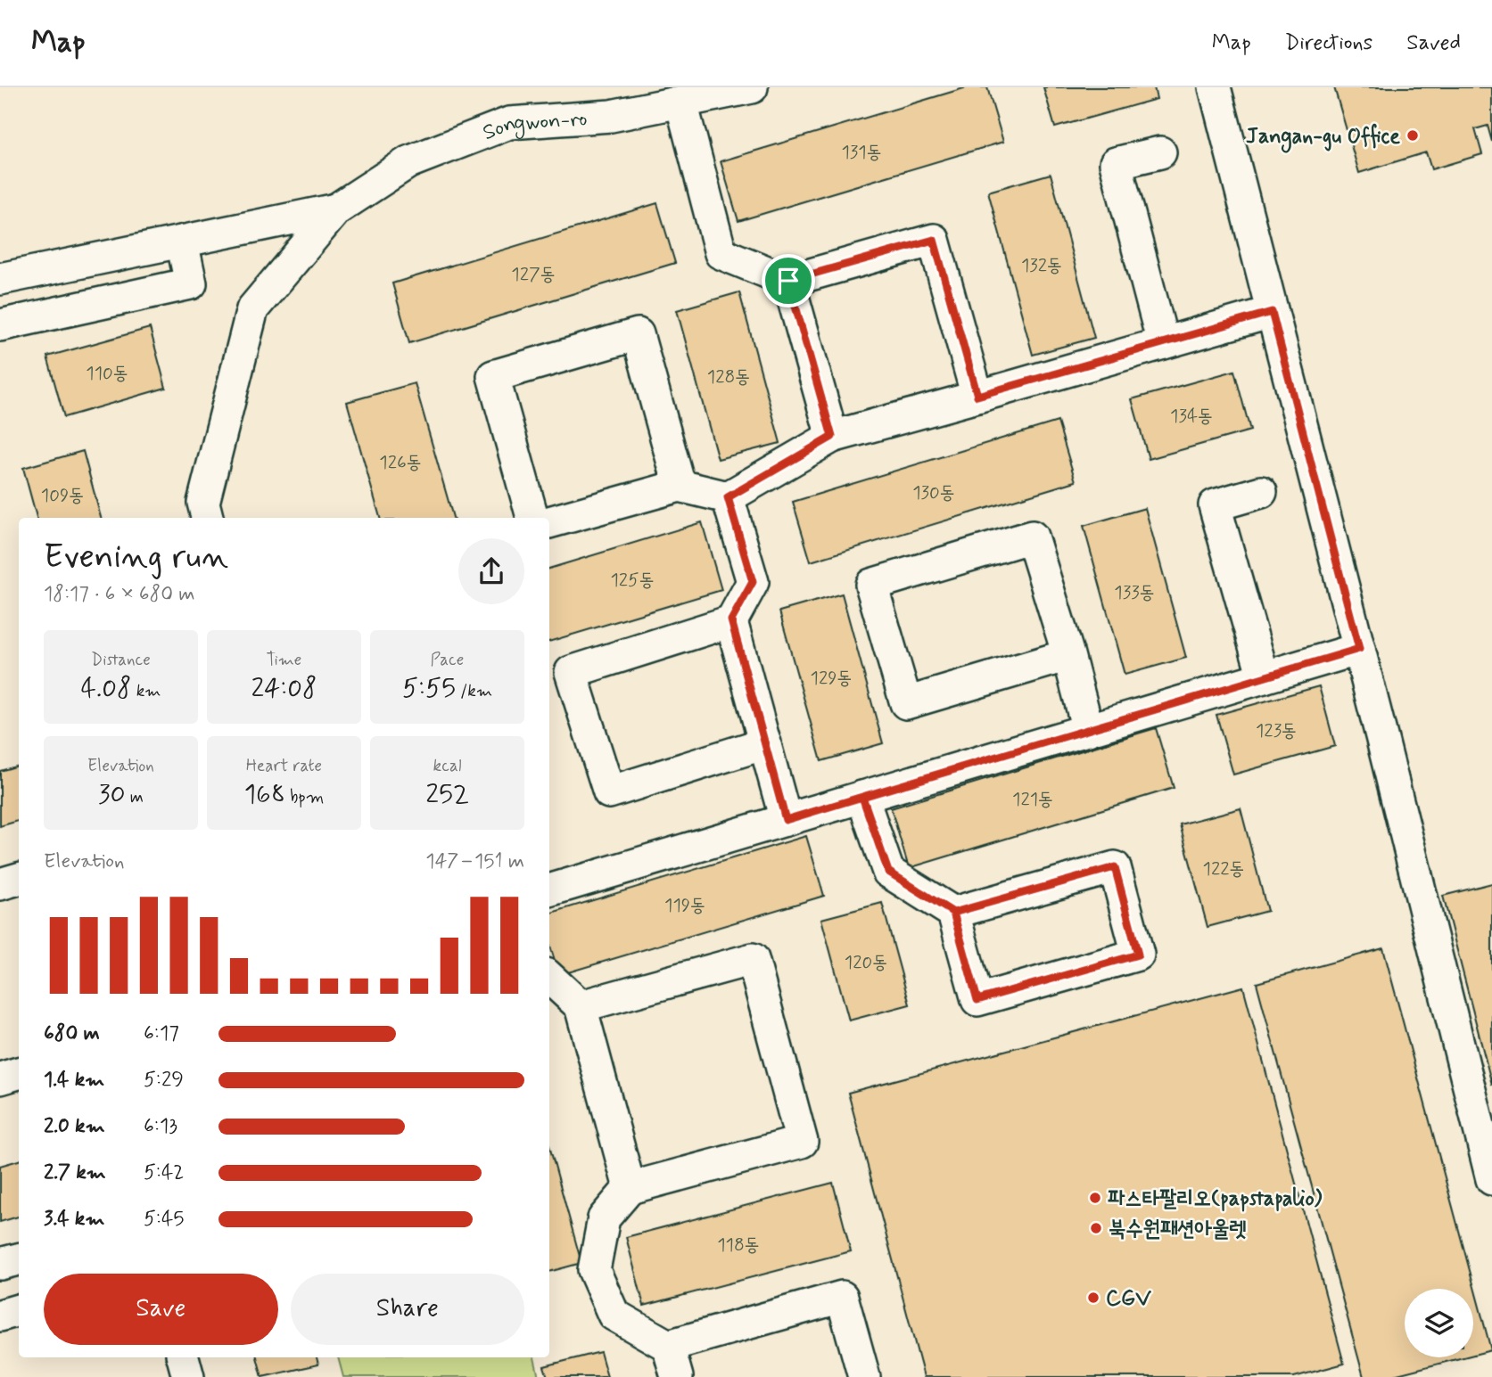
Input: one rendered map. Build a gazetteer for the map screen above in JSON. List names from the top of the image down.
{
  "streets": {
    "street": ["Songwon-ro"]
  },
  "places": [
    "Jangan-gu Office",
    "파스타팔리오(papstapalio)",
    "북수원패션아울렛",
    "CGV"
  ],
  "house_numbers": [
    "131동",
    "132동",
    "127동",
    "110동",
    "128동",
    "134동",
    "126동",
    "130동",
    "109동",
    "125동",
    "133동",
    "129동",
    "123동",
    "121동",
    "122동",
    "119동",
    "120동",
    "118동"
  ],
  "page": {
    "header": "Map",
    "nav": ["Map", "Directions", "Saved"],
    "heading": ["Evening run", "18:17 · 6 × 680 m"],
    "stats": [
      ["Distance", "4.08 km"],
      ["Time", "24:08"],
      ["Pace", "5:55 /km"],
      ["Elevation", "30 m"],
      ["Heart rate", "168 bpm"],
      ["kcal", "252"]
    ],
    "chart": ["Elevation", "147–151 m"],
    "list": [
      {
        "name": "680 m",
        "note": "6:17"
      },
      {
        "name": "1.4 km",
        "note": "5:29"
      },
      {
        "name": "2.0 km",
        "note": "6:13"
      },
      {
        "name": "2.7 km",
        "note": "5:42"
      },
      {
        "name": "3.4 km",
        "note": "5:45"
      }
    ],
    "buttons": ["Save", "Share"]
  }
}
